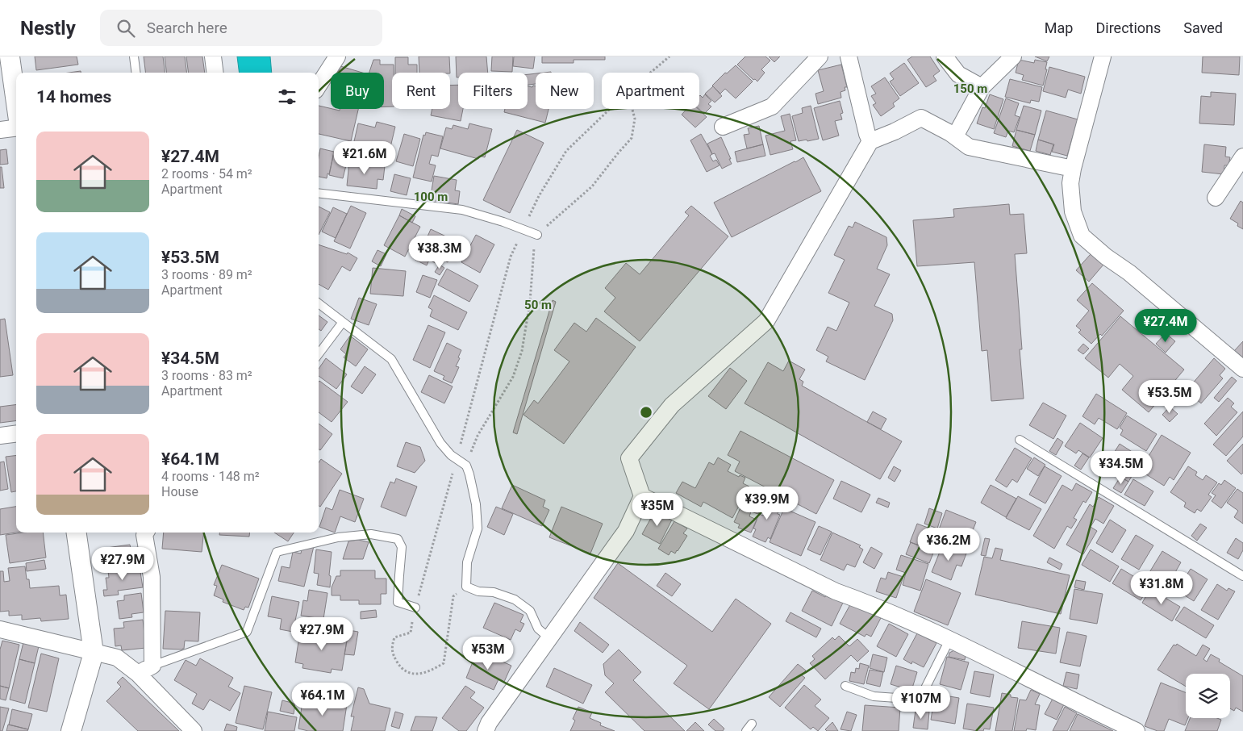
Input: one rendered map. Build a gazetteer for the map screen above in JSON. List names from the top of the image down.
{
  "page": {
    "header": "Nestly",
    "search": "Search here",
    "nav": ["Map", "Directions", "Saved"],
    "chip": [
      "Buy",
      "Rent",
      "Filters",
      "New",
      "Apartment"
    ],
    "heading": "14 homes",
    "list": [
      {
        "name": "¥27.4M",
        "note": "2 rooms · 54 m² · Apartment"
      },
      {
        "name": "¥53.5M",
        "note": "3 rooms · 89 m² · Apartment"
      },
      {
        "name": "¥34.5M",
        "note": "3 rooms · 83 m² · Apartment"
      },
      {
        "name": "¥64.1M",
        "note": "4 rooms · 148 m² · House"
      }
    ],
    "price": [
      "¥21.6M",
      "¥38.3M",
      "¥27.4M",
      "¥53.5M",
      "¥34.5M",
      "¥39.9M",
      "¥35M",
      "¥36.2M",
      "¥27.9M",
      "¥31.8M",
      "¥27.9M",
      "¥53M",
      "¥64.1M",
      "¥107M"
    ]
  },
  "rings": ["150 m", "100 m", "50 m"]
}
